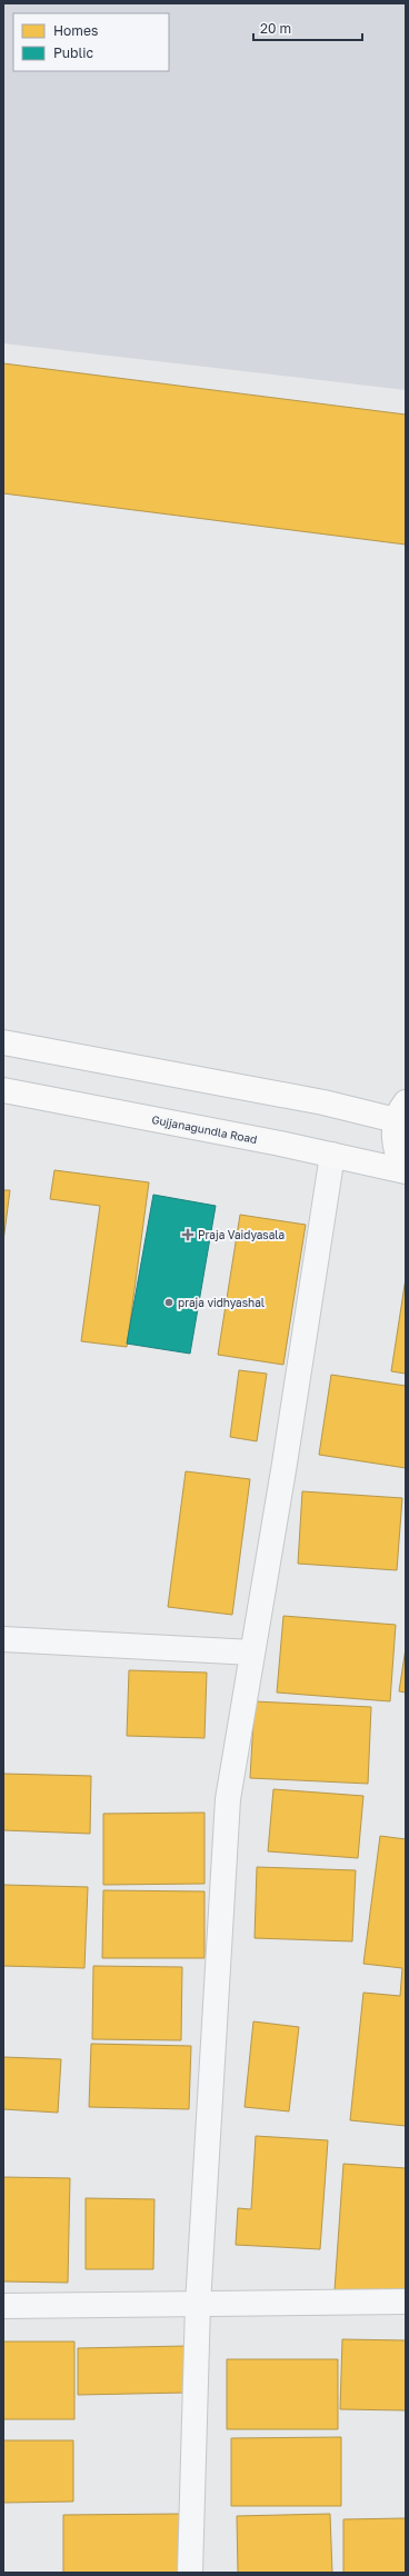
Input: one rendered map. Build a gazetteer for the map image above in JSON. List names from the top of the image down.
{
  "streets": {
    "main road": ["Gujjanagundla Road"]
  },
  "places": {
    "health": ["Praja Vaidyasala"],
    "other": ["praja vidhyashal"]
  },
  "legend": ["Homes", "Public"],
  "scale_bar": "20 m"
}
